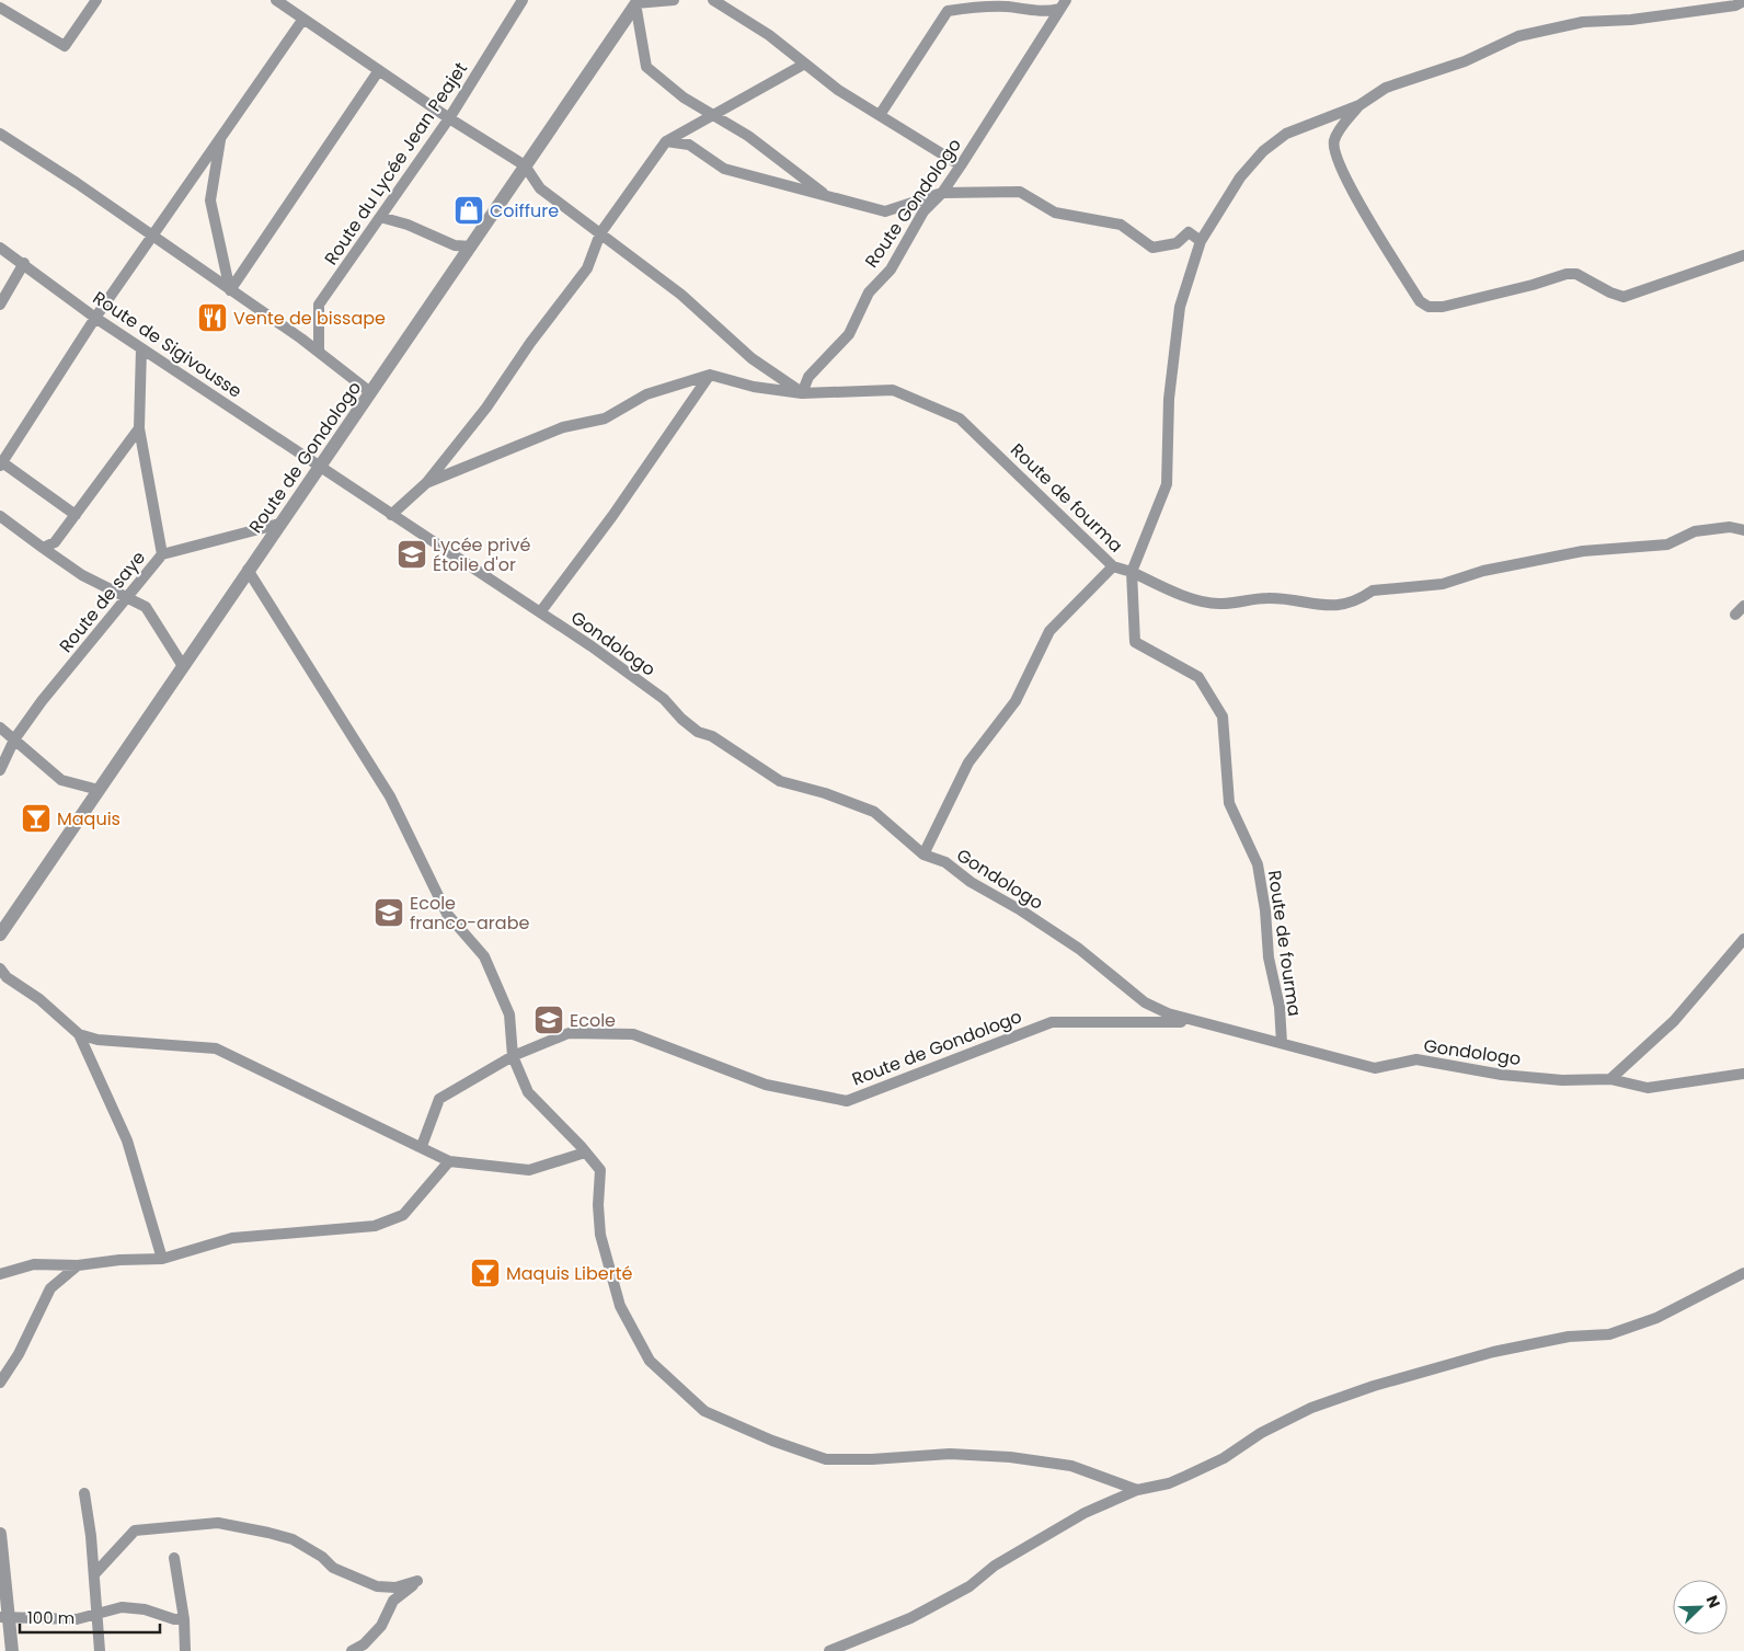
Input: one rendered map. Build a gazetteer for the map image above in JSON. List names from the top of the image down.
{
  "streets": {
    "street": [
      "Route du Lycée Jean Peajet",
      "Route Gondologo",
      "Route de Sigivousse",
      "Route de Gondologo",
      "Route de fourma",
      "Route de saye",
      "Gondologo"
    ]
  },
  "crossings": [
    ["Route Gondologo", "Route de fourma"],
    ["Route de Sigivousse", "Route de Gondologo"],
    ["Route de Sigivousse", "Gondologo"],
    ["Route de Gondologo", "Route de saye"],
    ["Route de Gondologo", "Gondologo"],
    ["Route de fourma", "Gondologo"]
  ],
  "places": {
    "shop": ["Coiffure"],
    "restaurant": ["Vente de bissape"],
    "school or university": ["Lycée privé Étoile d'or", "Ecole franco-arabe", "Ecole"],
    "bar": ["Maquis", "Maquis Liberté"]
  },
  "scale_bar": "100 m",
  "north": "top right"
}
